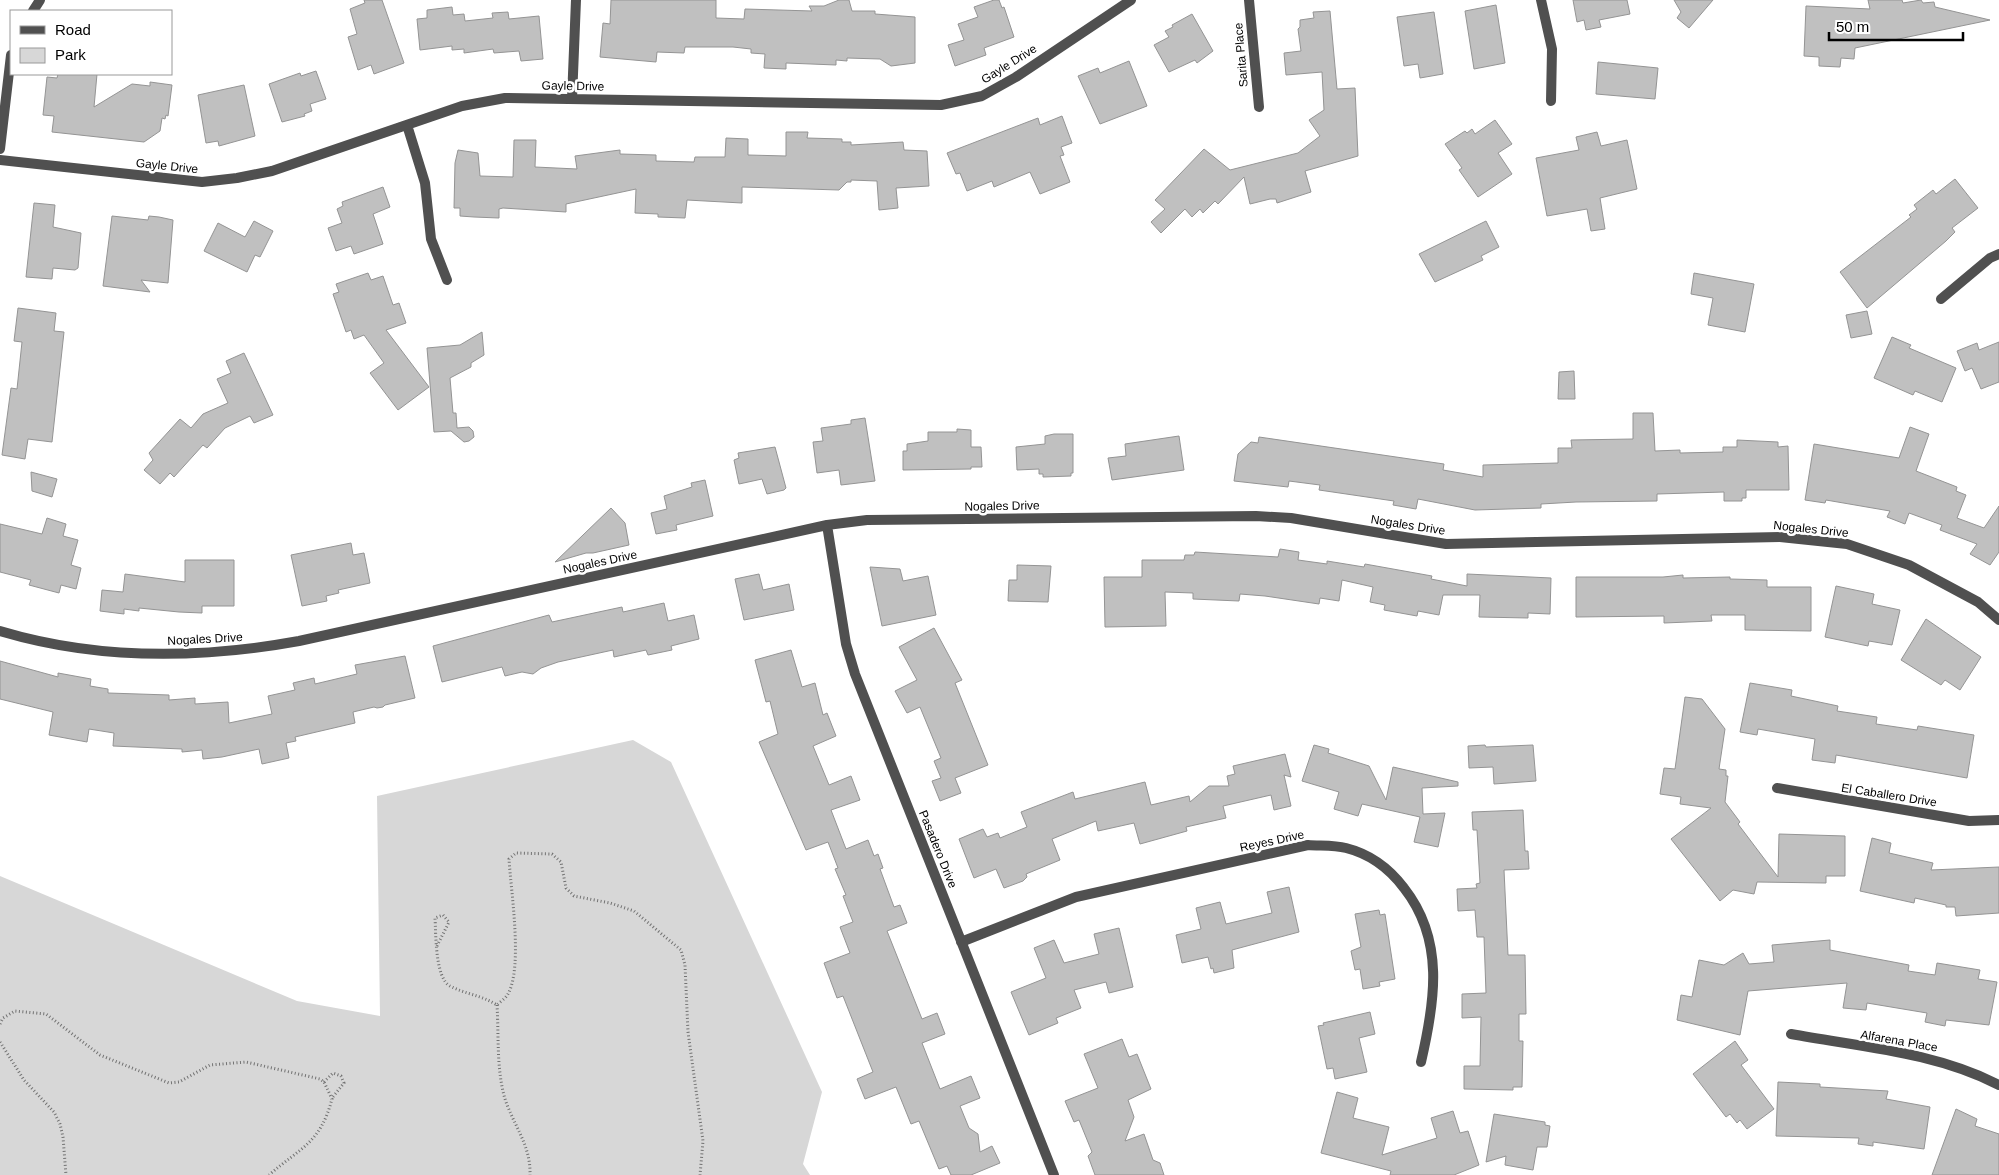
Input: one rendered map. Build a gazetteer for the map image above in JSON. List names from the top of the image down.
{
  "streets": {
    "street": [
      "Sarita Place",
      "Gayle Drive",
      "Nogales Drive",
      "El Caballero Drive",
      "Reyes Drive",
      "Pasadero Drive",
      "Alfarena Place"
    ]
  },
  "crossings": [
    ["Nogales Drive", "Pasadero Drive"],
    ["Reyes Drive", "Pasadero Drive"]
  ],
  "legend": ["Road", "Park"],
  "scale_bar": "50 m"
}
